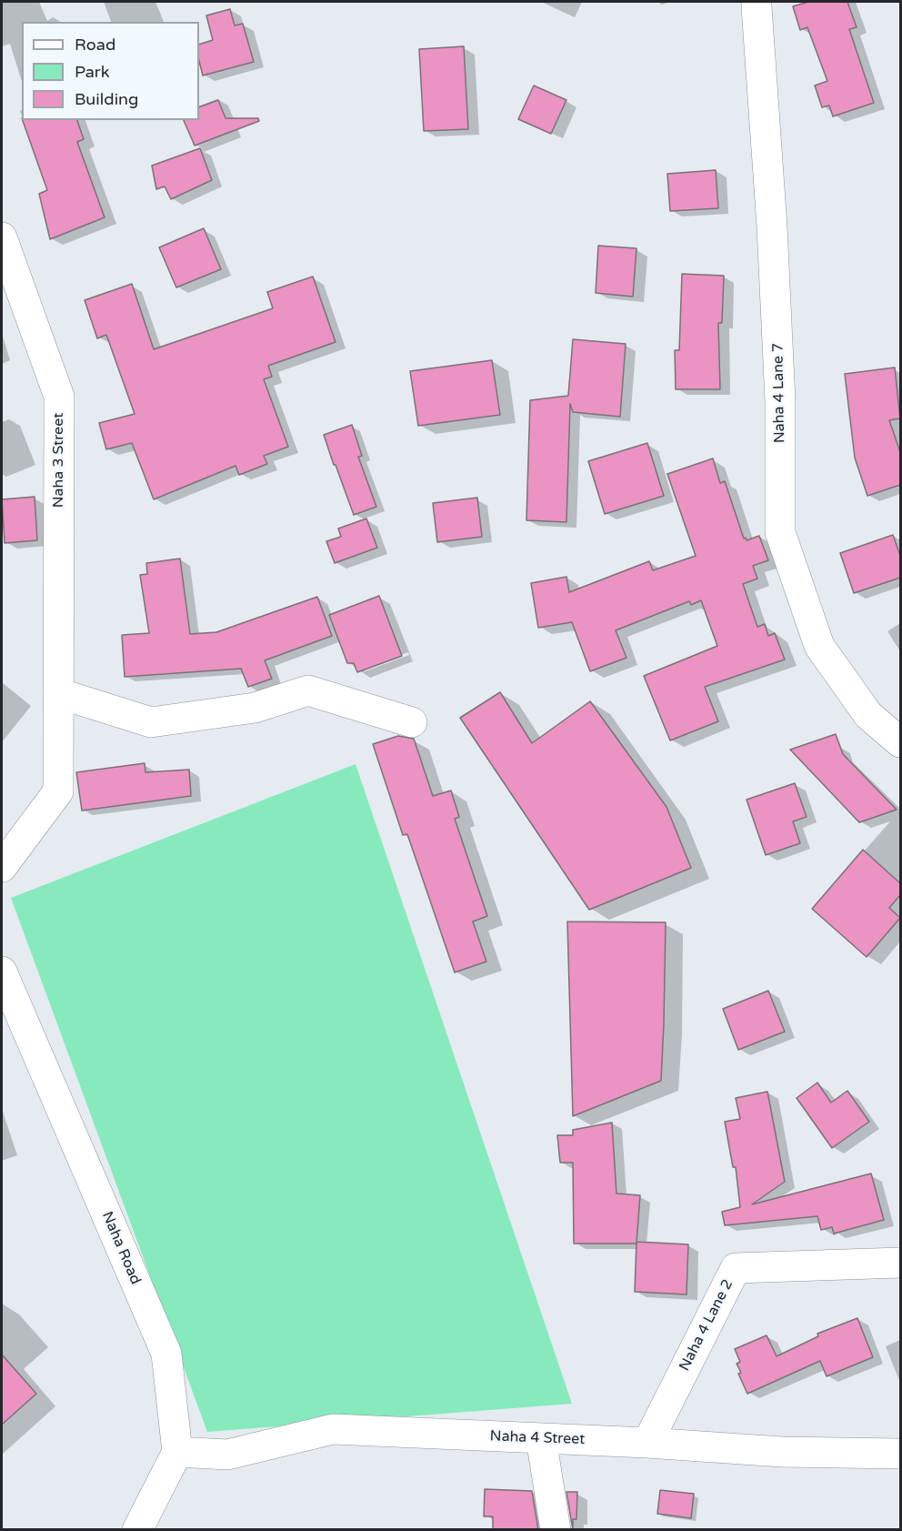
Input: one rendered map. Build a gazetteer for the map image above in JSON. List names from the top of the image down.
{
  "streets": {
    "street": [
      "Naha 4 Lane 7",
      "Naha 3 Street",
      "Naha Road",
      "Naha 4 Lane 2",
      "Naha 4 Street"
    ]
  },
  "crossings": [
    ["Naha Road", "Naha 4 Street"],
    ["Naha 4 Lane 2", "Naha 4 Street"]
  ],
  "legend": ["Road", "Park", "Building"]
}
